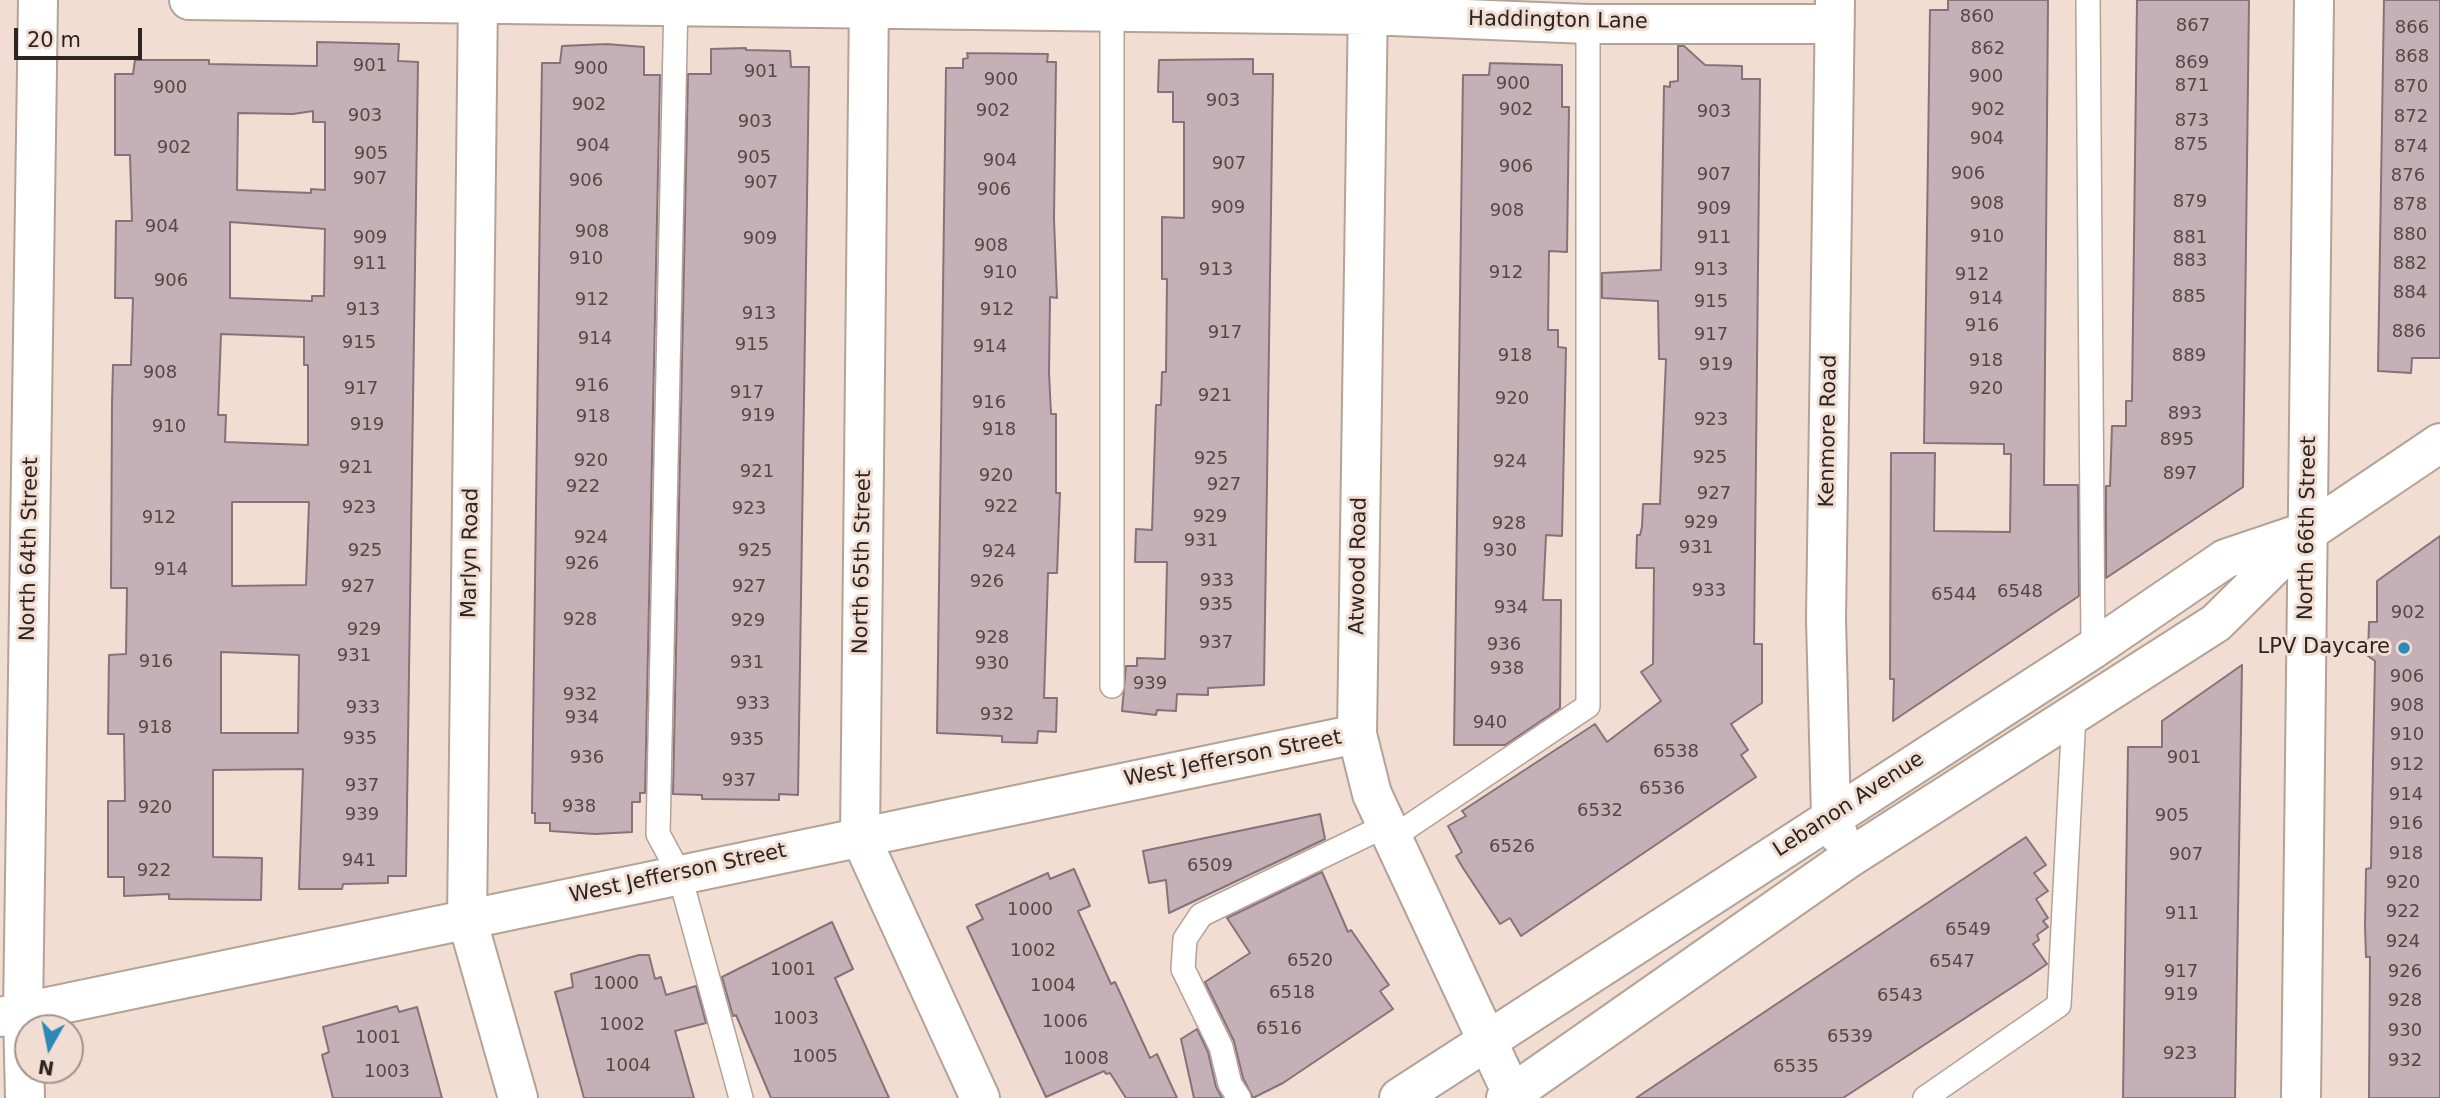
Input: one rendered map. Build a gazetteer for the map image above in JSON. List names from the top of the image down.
{
  "streets": {
    "street": [
      "Haddington Lane",
      "Kenmore Road",
      "North 66th Street",
      "North 64th Street",
      "Marlyn Road",
      "North 65th Street",
      "Atwood Road",
      "West Jefferson Street",
      "Lebanon Avenue"
    ]
  },
  "crossings": [
    ["Haddington Lane", "Kenmore Road"],
    ["Haddington Lane", "Marlyn Road"],
    ["Haddington Lane", "North 65th Street"],
    ["Haddington Lane", "Atwood Road"],
    ["Kenmore Road", "Lebanon Avenue"],
    ["North 66th Street", "Lebanon Avenue"],
    ["North 64th Street", "West Jefferson Street"],
    ["Marlyn Road", "West Jefferson Street"],
    ["North 65th Street", "West Jefferson Street"],
    ["Atwood Road", "West Jefferson Street"],
    ["Atwood Road", "Lebanon Avenue"]
  ],
  "places": ["LPV Daycare"],
  "house_numbers": [
    "860",
    "867",
    "866",
    "862",
    "868",
    "869",
    "901",
    "900",
    "901",
    "900",
    "900",
    "900",
    "871",
    "870",
    "900",
    "903",
    "902",
    "902",
    "902",
    "902",
    "903",
    "903",
    "872",
    "873",
    "903",
    "904",
    "875",
    "904",
    "874",
    "902",
    "905",
    "905",
    "904",
    "907",
    "906",
    "906",
    "907",
    "876",
    "907",
    "906",
    "907",
    "906",
    "879",
    "908",
    "878",
    "909",
    "909",
    "908",
    "904",
    "908",
    "880",
    "910",
    "909",
    "911",
    "881",
    "909",
    "908",
    "910",
    "883",
    "911",
    "882",
    "913",
    "913",
    "910",
    "912",
    "912",
    "906",
    "884",
    "885",
    "914",
    "912",
    "915",
    "913",
    "912",
    "913",
    "916",
    "886",
    "917",
    "917",
    "914",
    "915",
    "915",
    "914",
    "918",
    "889",
    "918",
    "919",
    "908",
    "916",
    "917",
    "920",
    "917",
    "921",
    "920",
    "916",
    "893",
    "919",
    "918",
    "923",
    "919",
    "910",
    "918",
    "895",
    "925",
    "925",
    "920",
    "924",
    "921",
    "921",
    "897",
    "920",
    "927",
    "922",
    "927",
    "922",
    "923",
    "923",
    "929",
    "912",
    "929",
    "928",
    "924",
    "931",
    "931",
    "925",
    "925",
    "930",
    "924",
    "926",
    "914",
    "933",
    "926",
    "927",
    "927",
    "933",
    "6548",
    "6544",
    "935",
    "934",
    "902",
    "928",
    "929",
    "929",
    "928",
    "937",
    "936",
    "931",
    "916",
    "931",
    "930",
    "938",
    "906",
    "939",
    "932",
    "933",
    "908",
    "933",
    "932",
    "934",
    "940",
    "918",
    "910",
    "935",
    "935",
    "6538",
    "936",
    "901",
    "912",
    "937",
    "937",
    "6536",
    "914",
    "938",
    "920",
    "6532",
    "939",
    "905",
    "916",
    "6526",
    "918",
    "907",
    "941",
    "6509",
    "922",
    "920",
    "1000",
    "922",
    "911",
    "6549",
    "924",
    "1002",
    "6520",
    "6547",
    "1001",
    "917",
    "926",
    "1000",
    "1004",
    "6518",
    "919",
    "6543",
    "928",
    "1003",
    "1006",
    "1002",
    "6516",
    "930",
    "6539",
    "1001",
    "923",
    "1005",
    "1008",
    "932",
    "1004",
    "6535",
    "1003"
  ],
  "scale_bar": "20 m",
  "north": "bottom"
}
